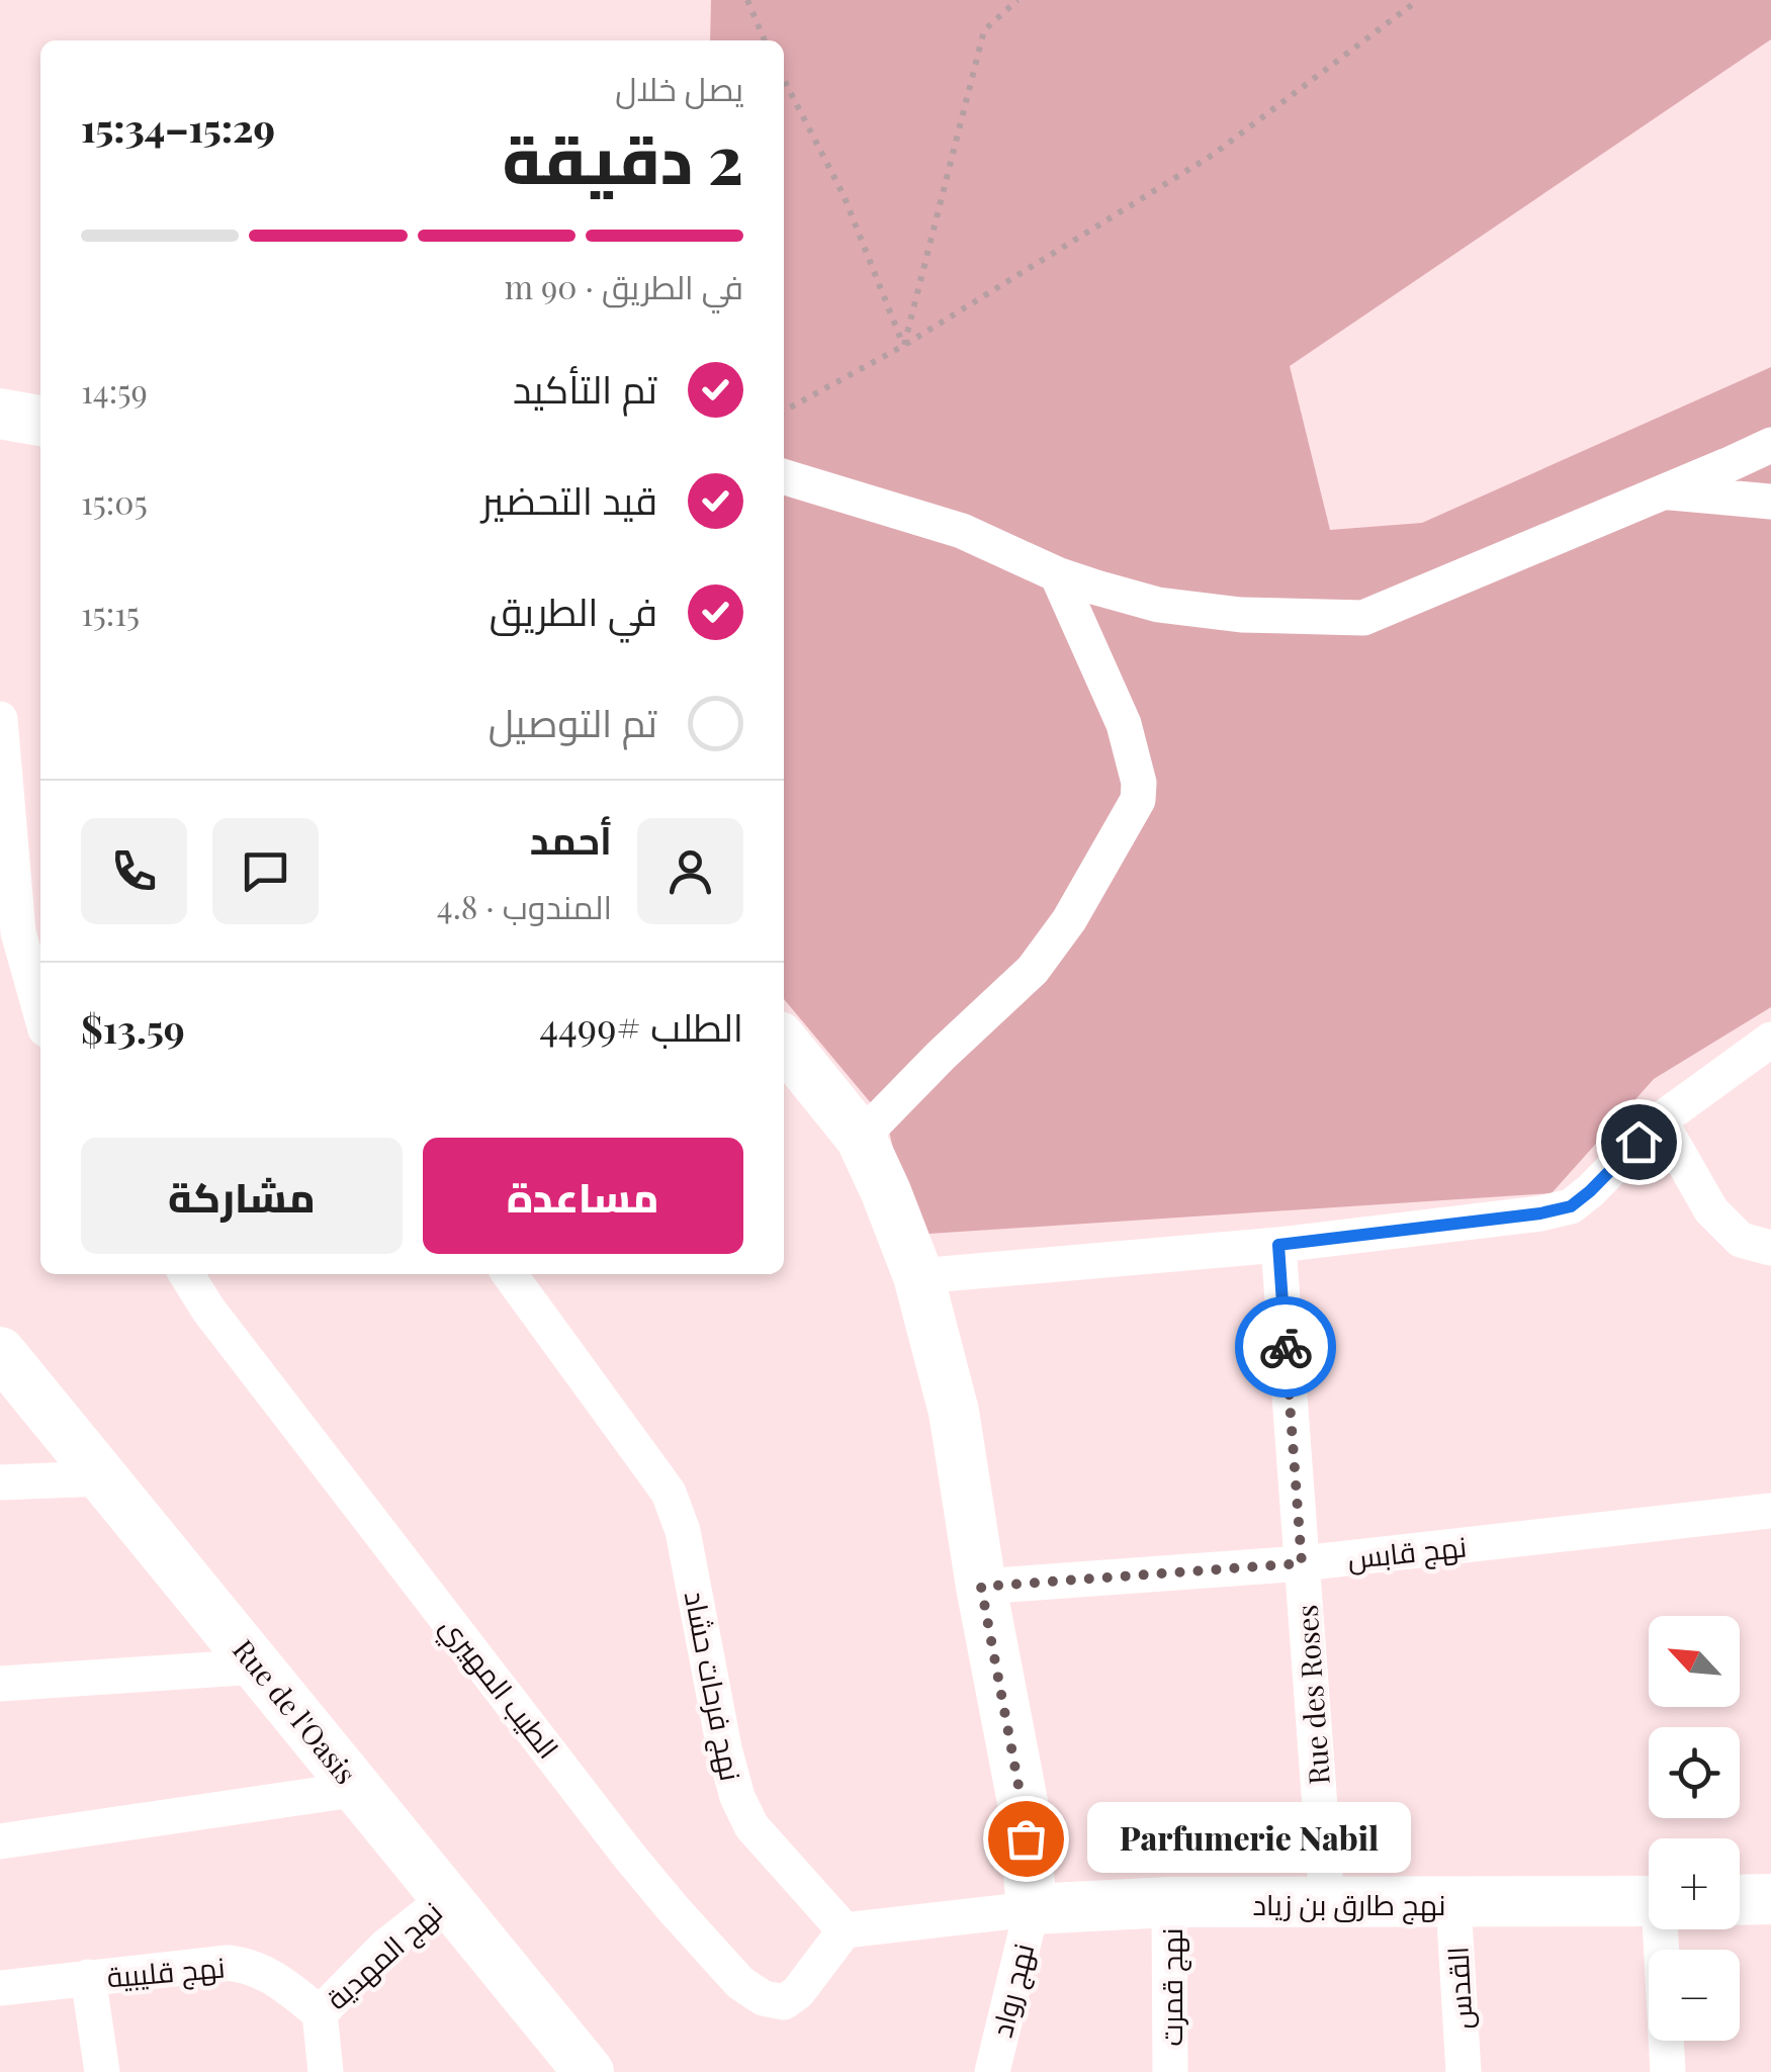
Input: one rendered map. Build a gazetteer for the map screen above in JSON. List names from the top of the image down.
{
  "streets": {
    "street": [
      "نهج قابس",
      "نهج فرحات حشاد",
      "الطيب المهيري",
      "Rue des Roses",
      "Rue de l'Oasis",
      "نهج طارق بن زياد",
      "نهج المهدية",
      "نهج قليبية",
      "نهج قمرت",
      "القدس",
      "نهج رواد"
    ]
  },
  "crossings": [
    ["نهج قابس", "Rue des Roses"],
    ["نهج فرحات حشاد", "الطيب المهيري"],
    ["Rue des Roses", "نهج طارق بن زياد"],
    ["Rue de l'Oasis", "نهج المهدية"],
    ["نهج طارق بن زياد", "نهج قمرت"],
    ["نهج طارق بن زياد", "القدس"],
    ["نهج طارق بن زياد", "نهج رواد"],
    ["نهج المهدية", "نهج قليبية"]
  ],
  "places": ["Parfumerie Nabil"],
  "north": "top left",
  "page": {
    "heading": ["2 دقيقة", "يصل خلال", "15:29–15:34"],
    "panel": [
      "أحمد",
      "المندوب · 4.8",
      "الطلب #4499",
      "$13.59"
    ],
    "bar": "في الطريق · 90 m",
    "list": [
      ["تم التأكيد", "14:59"],
      ["قيد التحضير", "15:05"],
      ["في الطريق", "15:15"],
      "تم التوصيل"
    ],
    "buttons": ["مساعدة", "مشاركة"],
    "map_buttons": ["+", "−"],
    "bubble": "Parfumerie Nabil"
  }
}
